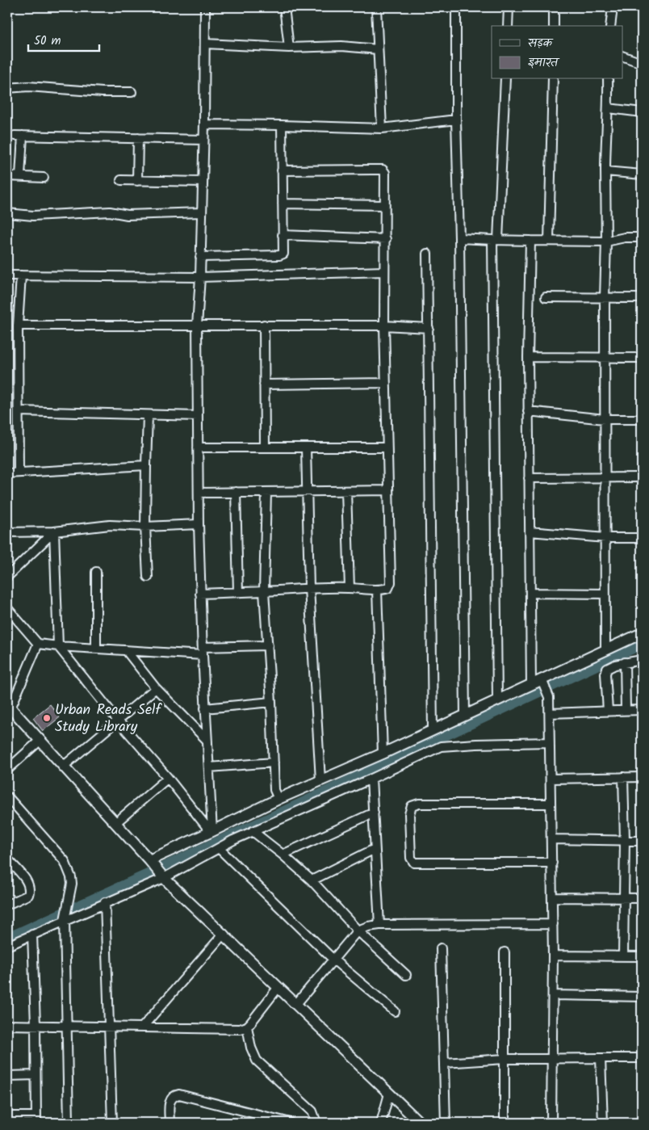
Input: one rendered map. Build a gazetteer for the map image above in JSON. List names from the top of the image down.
{
  "places": ["Urban Reads Self Study Library"],
  "legend": ["सड़क", "इमारत"],
  "scale_bar": "50 m"
}
